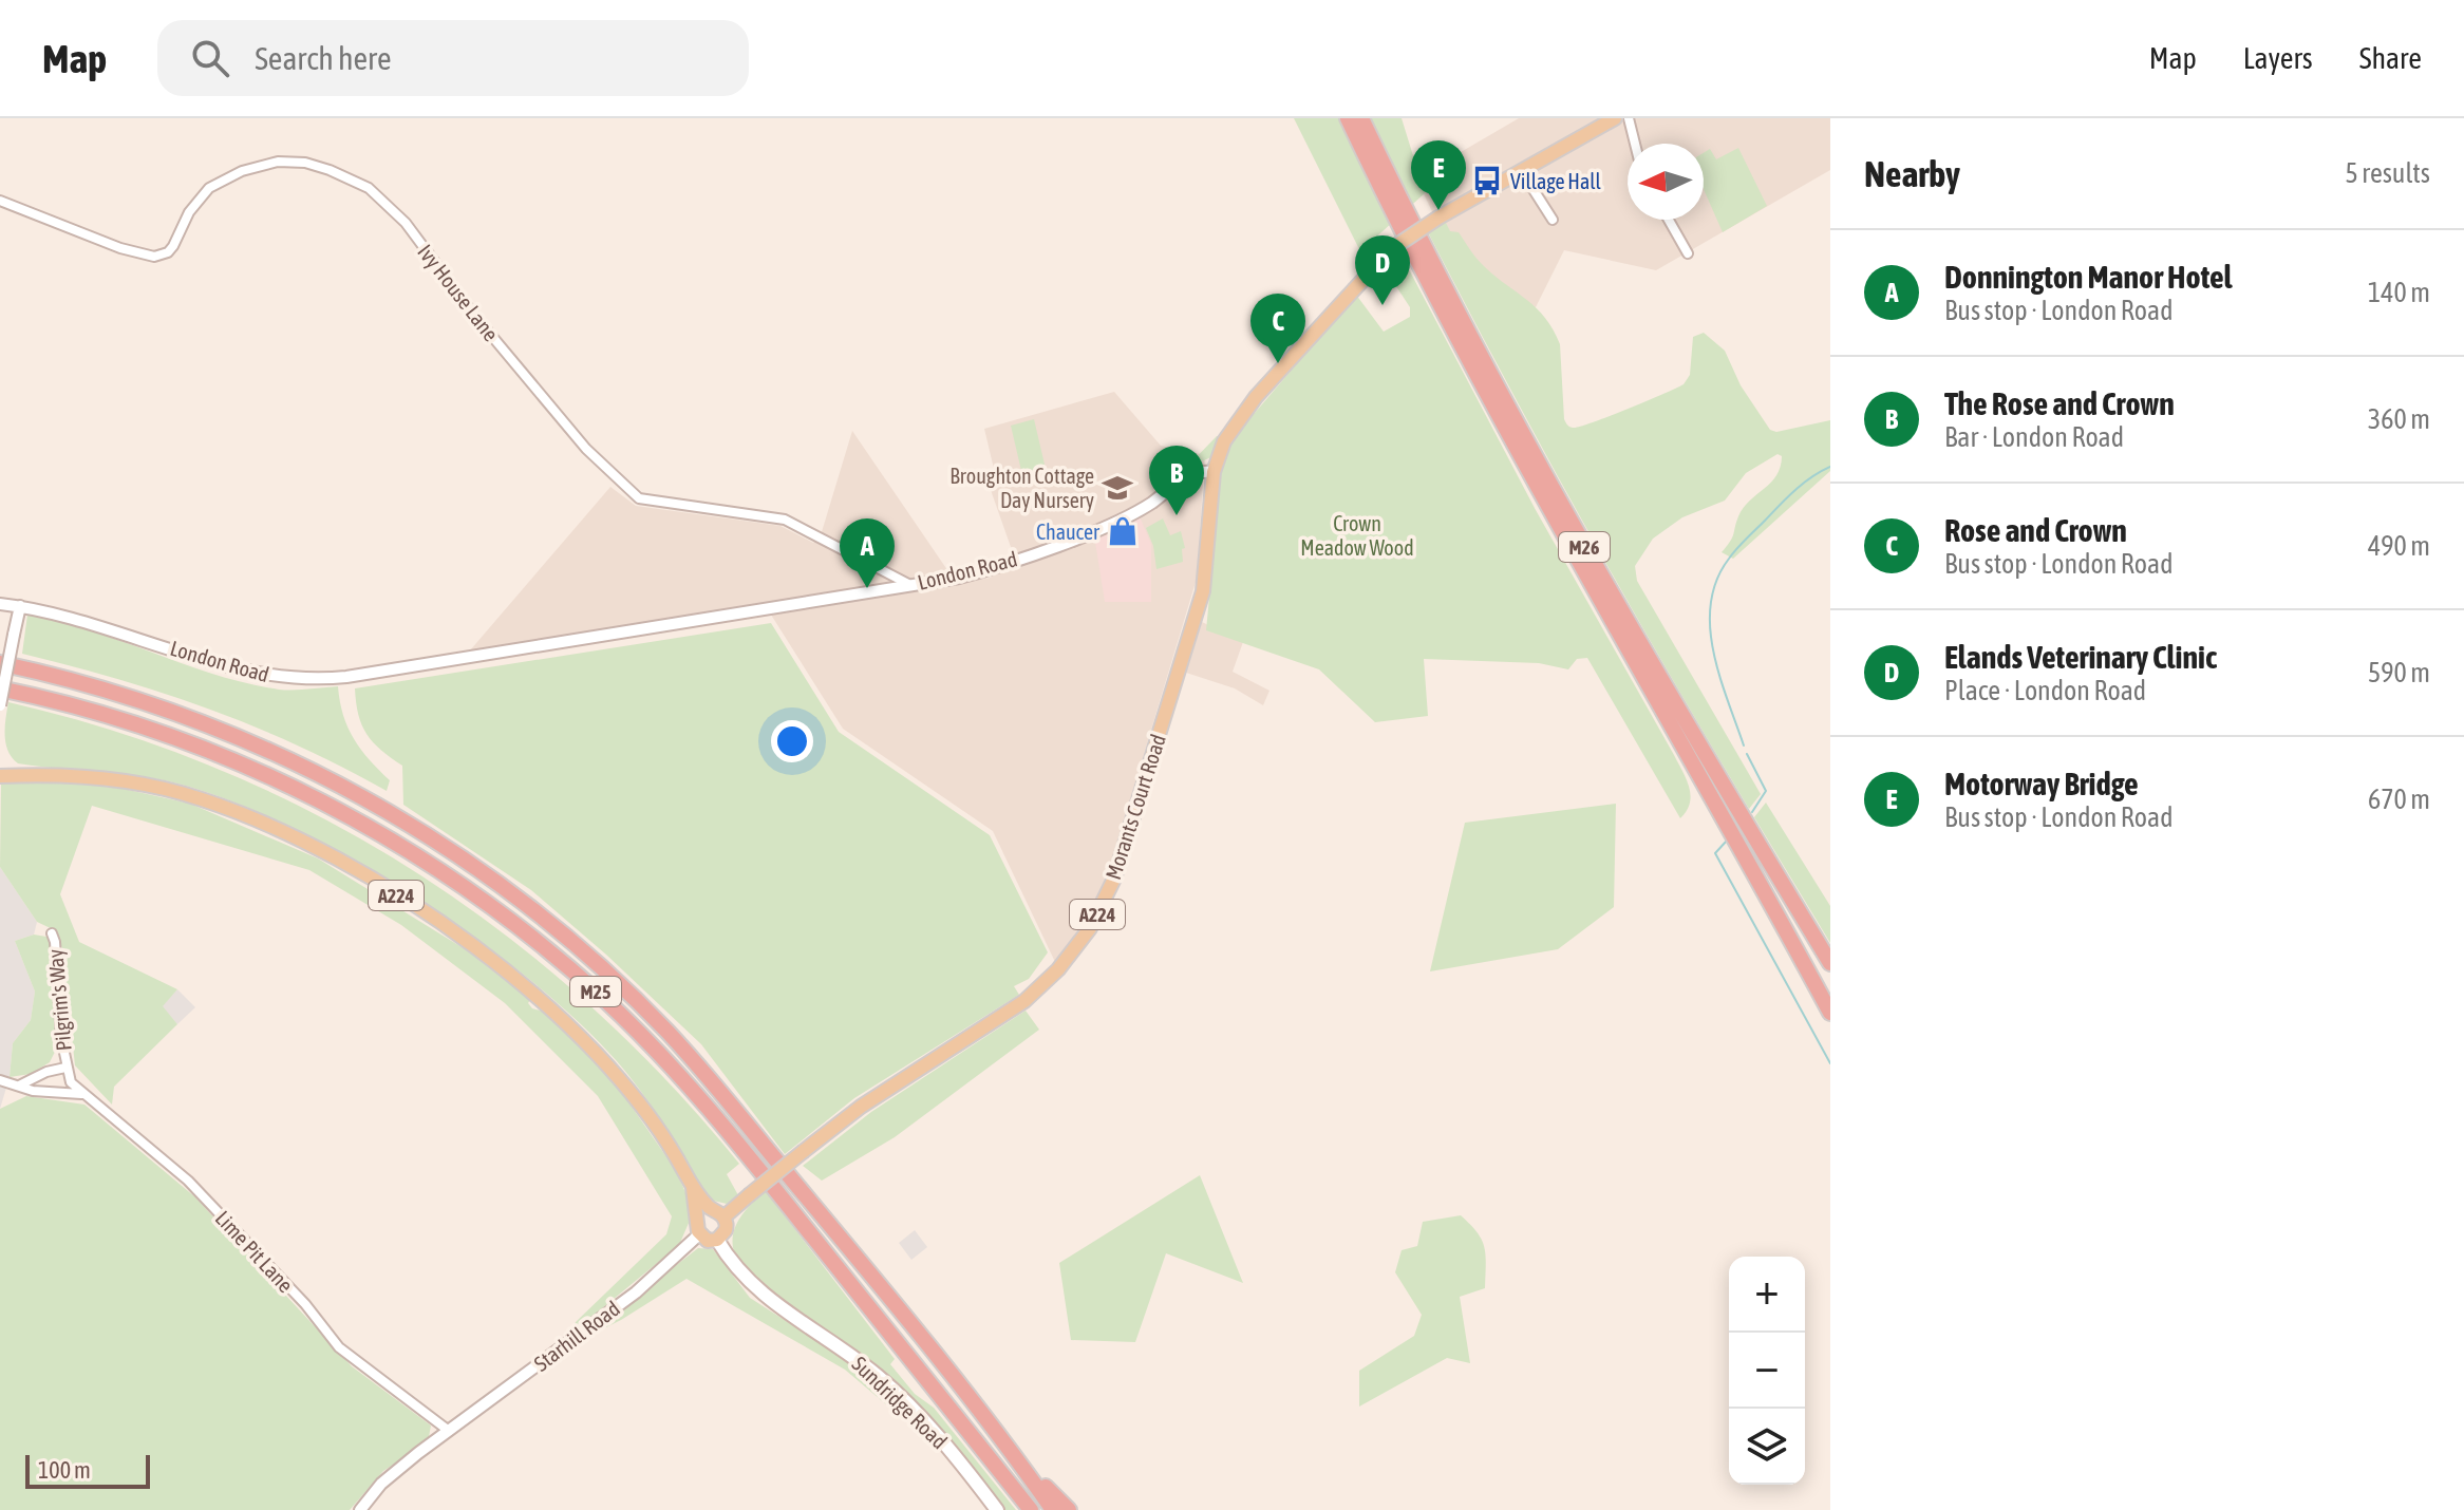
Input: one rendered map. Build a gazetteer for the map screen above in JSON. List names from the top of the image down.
{
  "streets": {
    "highway": ["M26", "M25"],
    "main road": ["Morants Court Road", "A224", "Sundridge Road"],
    "street": [
      "Ivy House Lane",
      "London Road",
      "Pilgrim's Way",
      "Lime Pit Lane",
      "Starhill Road"
    ]
  },
  "crossings": [
    ["Ivy House Lane", "London Road"],
    ["London Road", "Morants Court Road"],
    ["London Road", "A224"],
    ["Morants Court Road", "A224"],
    ["Morants Court Road", "Starhill Road"],
    ["Morants Court Road", "Sundridge Road"],
    ["A224", "Starhill Road"],
    ["A224", "Sundridge Road"],
    ["Pilgrim's Way", "Lime Pit Lane"],
    ["Lime Pit Lane", "Starhill Road"],
    ["Starhill Road", "Sundridge Road"]
  ],
  "parks": ["Crown Meadow Wood"],
  "places": {
    "bus stop": ["Village Hall"],
    "school or university": ["Broughton Cottage Day Nursery"],
    "shop": ["Chaucer"]
  },
  "scale_bar": "100 m",
  "north": "left",
  "page": {
    "header": "Map",
    "search": "Search here",
    "nav": ["Map", "Layers", "Share"],
    "heading": ["Nearby", "5 results"],
    "pins": [
      "E",
      "D",
      "C",
      "B",
      "A"
    ],
    "list": [
      {
        "mark": "A",
        "name": "Donnington Manor Hotel",
        "note": "Bus stop · London Road",
        "value": "140 m"
      },
      {
        "mark": "B",
        "name": "The Rose and Crown",
        "note": "Bar · London Road",
        "value": "360 m"
      },
      {
        "mark": "C",
        "name": "Rose and Crown",
        "note": "Bus stop · London Road",
        "value": "490 m"
      },
      {
        "mark": "D",
        "name": "Elands Veterinary Clinic",
        "note": "Place · London Road",
        "value": "590 m"
      },
      {
        "mark": "E",
        "name": "Motorway Bridge",
        "note": "Bus stop · London Road",
        "value": "670 m"
      }
    ],
    "map_buttons": ["+", "−"],
    "scale": "100 m"
  }
}
